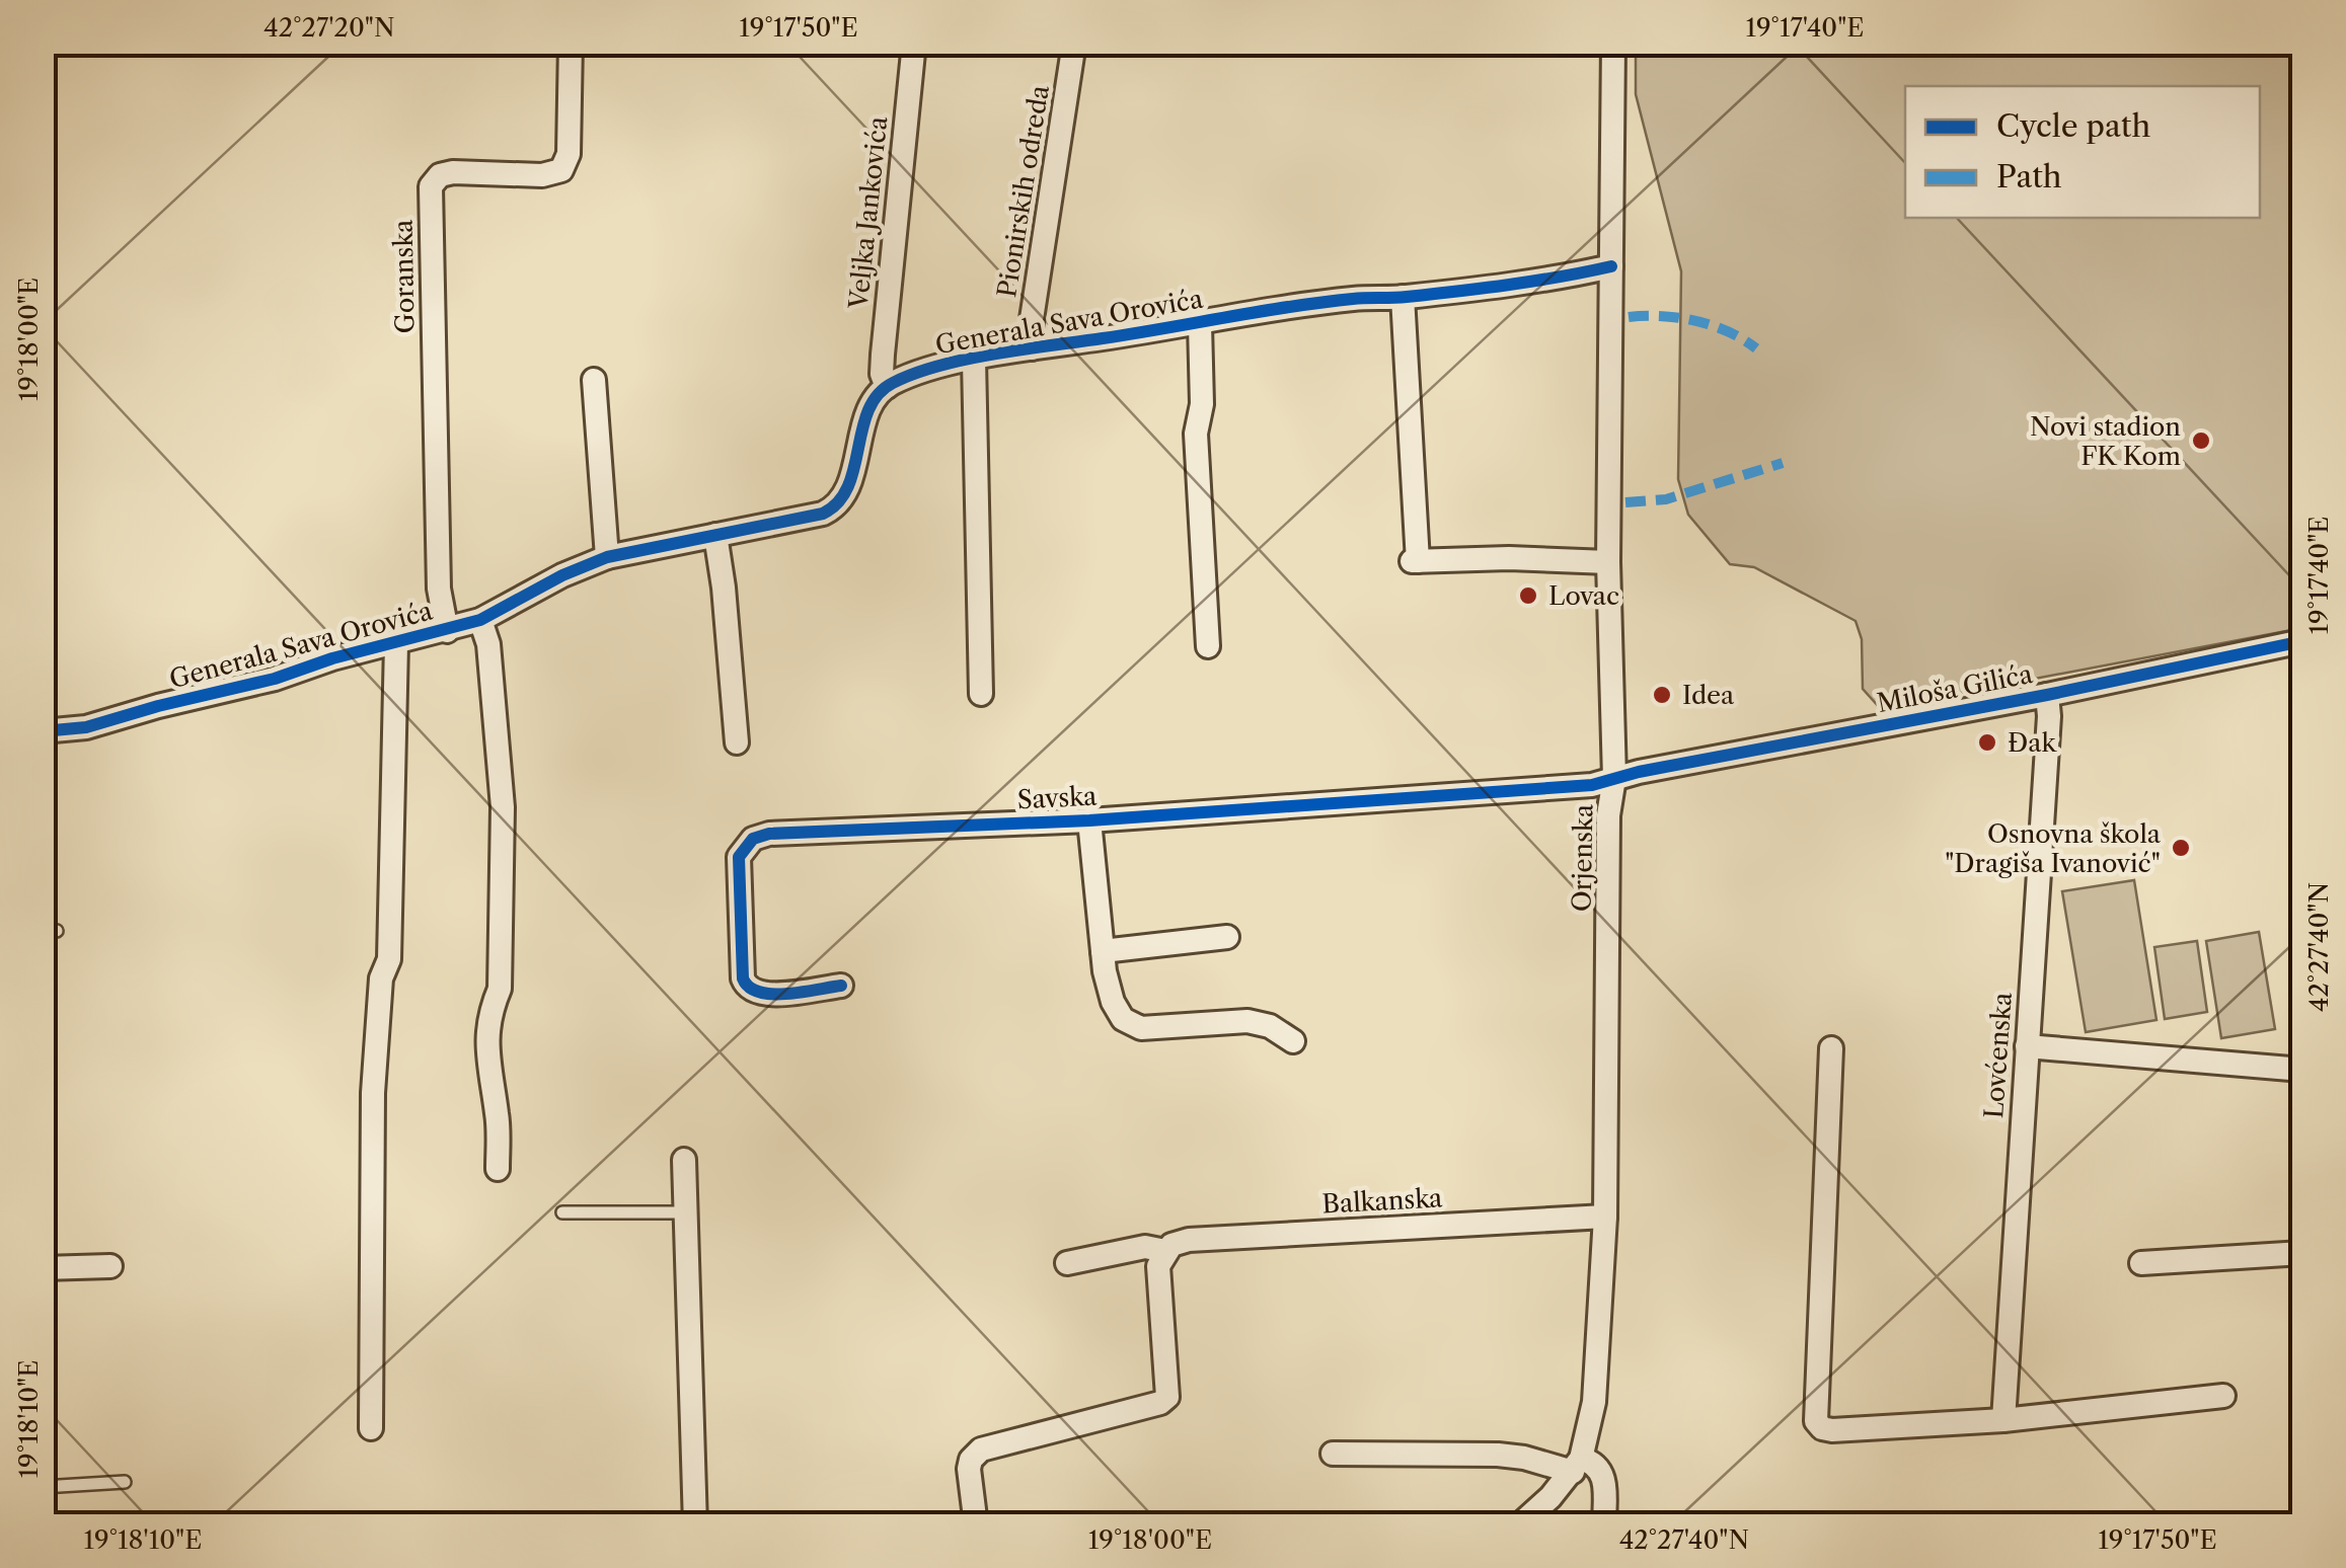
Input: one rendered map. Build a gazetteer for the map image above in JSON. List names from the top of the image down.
{
  "streets": {
    "street": [
      "Pionirskih odreda",
      "Veljka Jankovića",
      "Goranska",
      "Generala Sava Orovića",
      "Miloša Gilića",
      "Savska",
      "Orjenska",
      "Lovćenska",
      "Balkanska"
    ]
  },
  "crossings": [
    ["Pionirskih odreda", "Generala Sava Orovića"],
    ["Veljka Jankovića", "Generala Sava Orovića"],
    ["Goranska", "Generala Sava Orovića"],
    ["Generala Sava Orovića", "Orjenska"],
    ["Miloša Gilića", "Savska"],
    ["Miloša Gilića", "Orjenska"],
    ["Miloša Gilića", "Lovćenska"],
    ["Savska", "Orjenska"],
    ["Orjenska", "Balkanska"]
  ],
  "places": [
    "Novi stadion FK Kom",
    "Lovac",
    "Idea",
    "Đak",
    "Osnovna škola \"Dragiša Ivanović\""
  ],
  "legend": ["Cycle path", "Path"],
  "coordinates": [
    "42°27'20\"N",
    "19°17'50\"E",
    "19°17'40\"E",
    "19°18'00\"E",
    "42°27'40\"N",
    "19°18'10\"E"
  ]
}
